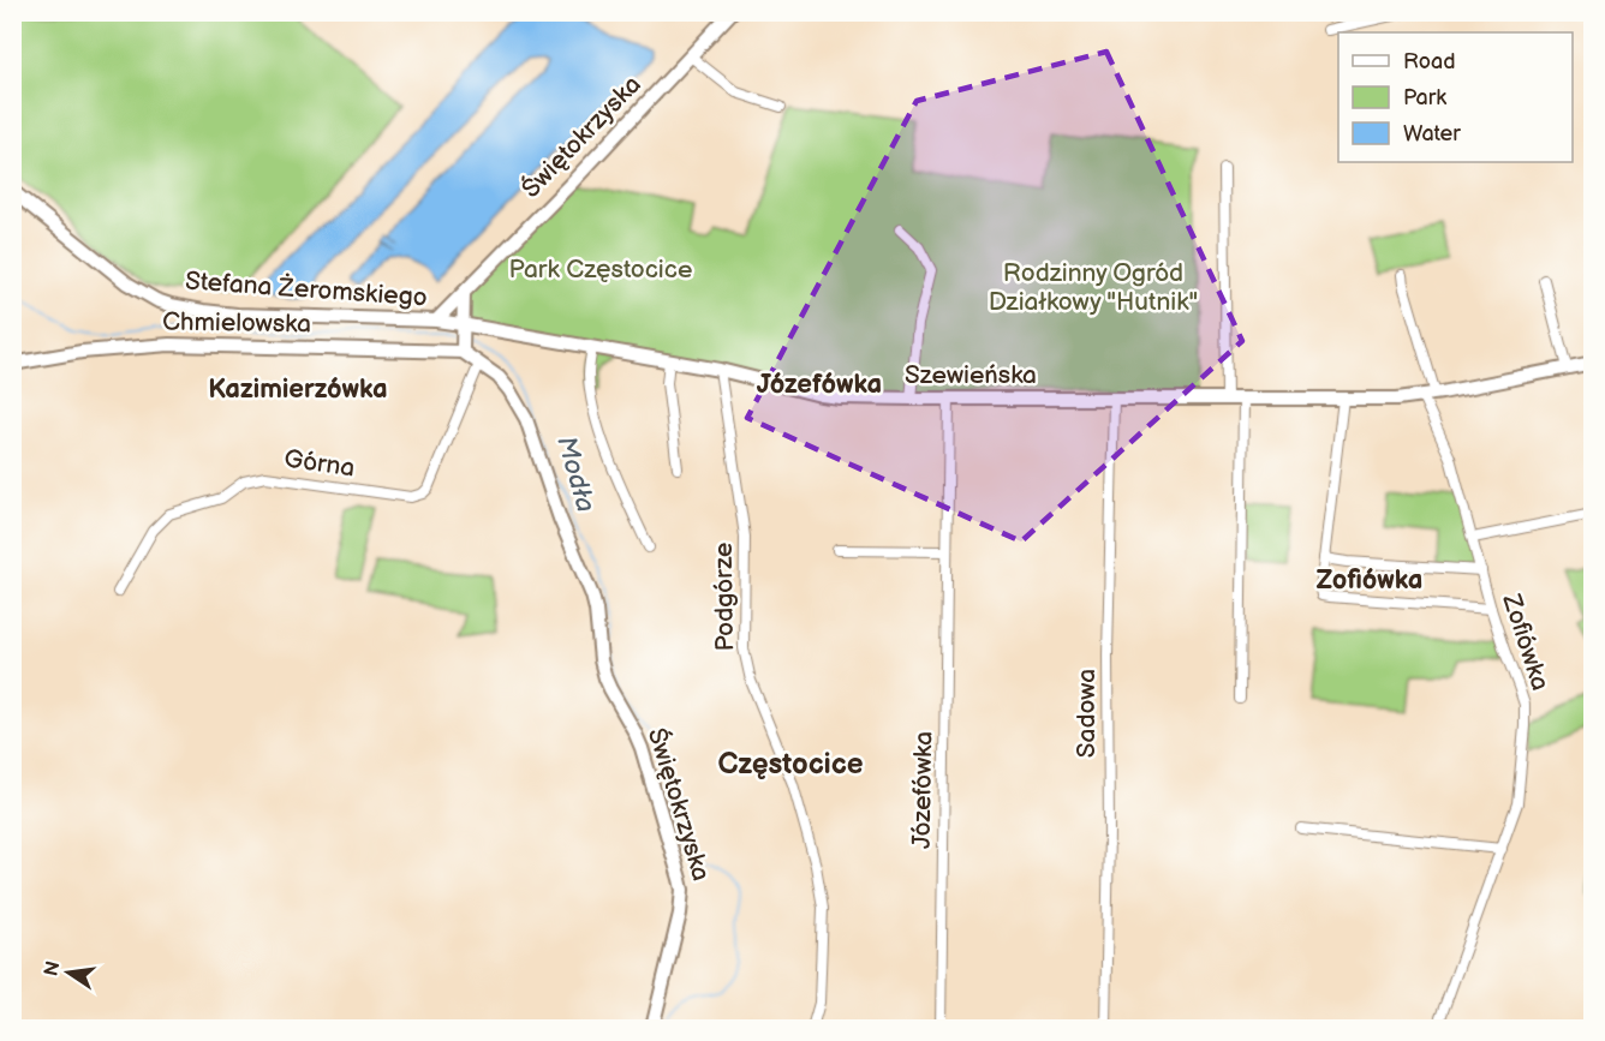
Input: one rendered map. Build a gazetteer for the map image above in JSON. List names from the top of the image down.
{
  "streets": {
    "street": [
      "Świętokrzyska",
      "Stefana Żeromskiego",
      "Chmielowska",
      "Szewieńska",
      "Górna",
      "Podgórze",
      "Zofiówka",
      "Sadowa",
      "Józefówka"
    ]
  },
  "crossings": [
    ["Świętokrzyska", "Stefana Żeromskiego"],
    ["Świętokrzyska", "Chmielowska"],
    ["Świętokrzyska", "Szewieńska"],
    ["Świętokrzyska", "Górna"],
    ["Stefana Żeromskiego", "Chmielowska"],
    ["Stefana Żeromskiego", "Szewieńska"],
    ["Chmielowska", "Szewieńska"],
    ["Szewieńska", "Podgórze"],
    ["Szewieńska", "Zofiówka"],
    ["Szewieńska", "Sadowa"],
    ["Szewieńska", "Józefówka"]
  ],
  "districts": [
    "Józefówka",
    "Kazimierzówka",
    "Zofiówka",
    "Częstocice"
  ],
  "water": ["Modła"],
  "parks": ["Park Częstocice", "Rodzinny Ogród Działkowy \"Hutnik\""],
  "legend": ["Road", "Park", "Water"],
  "north": "left"
}
